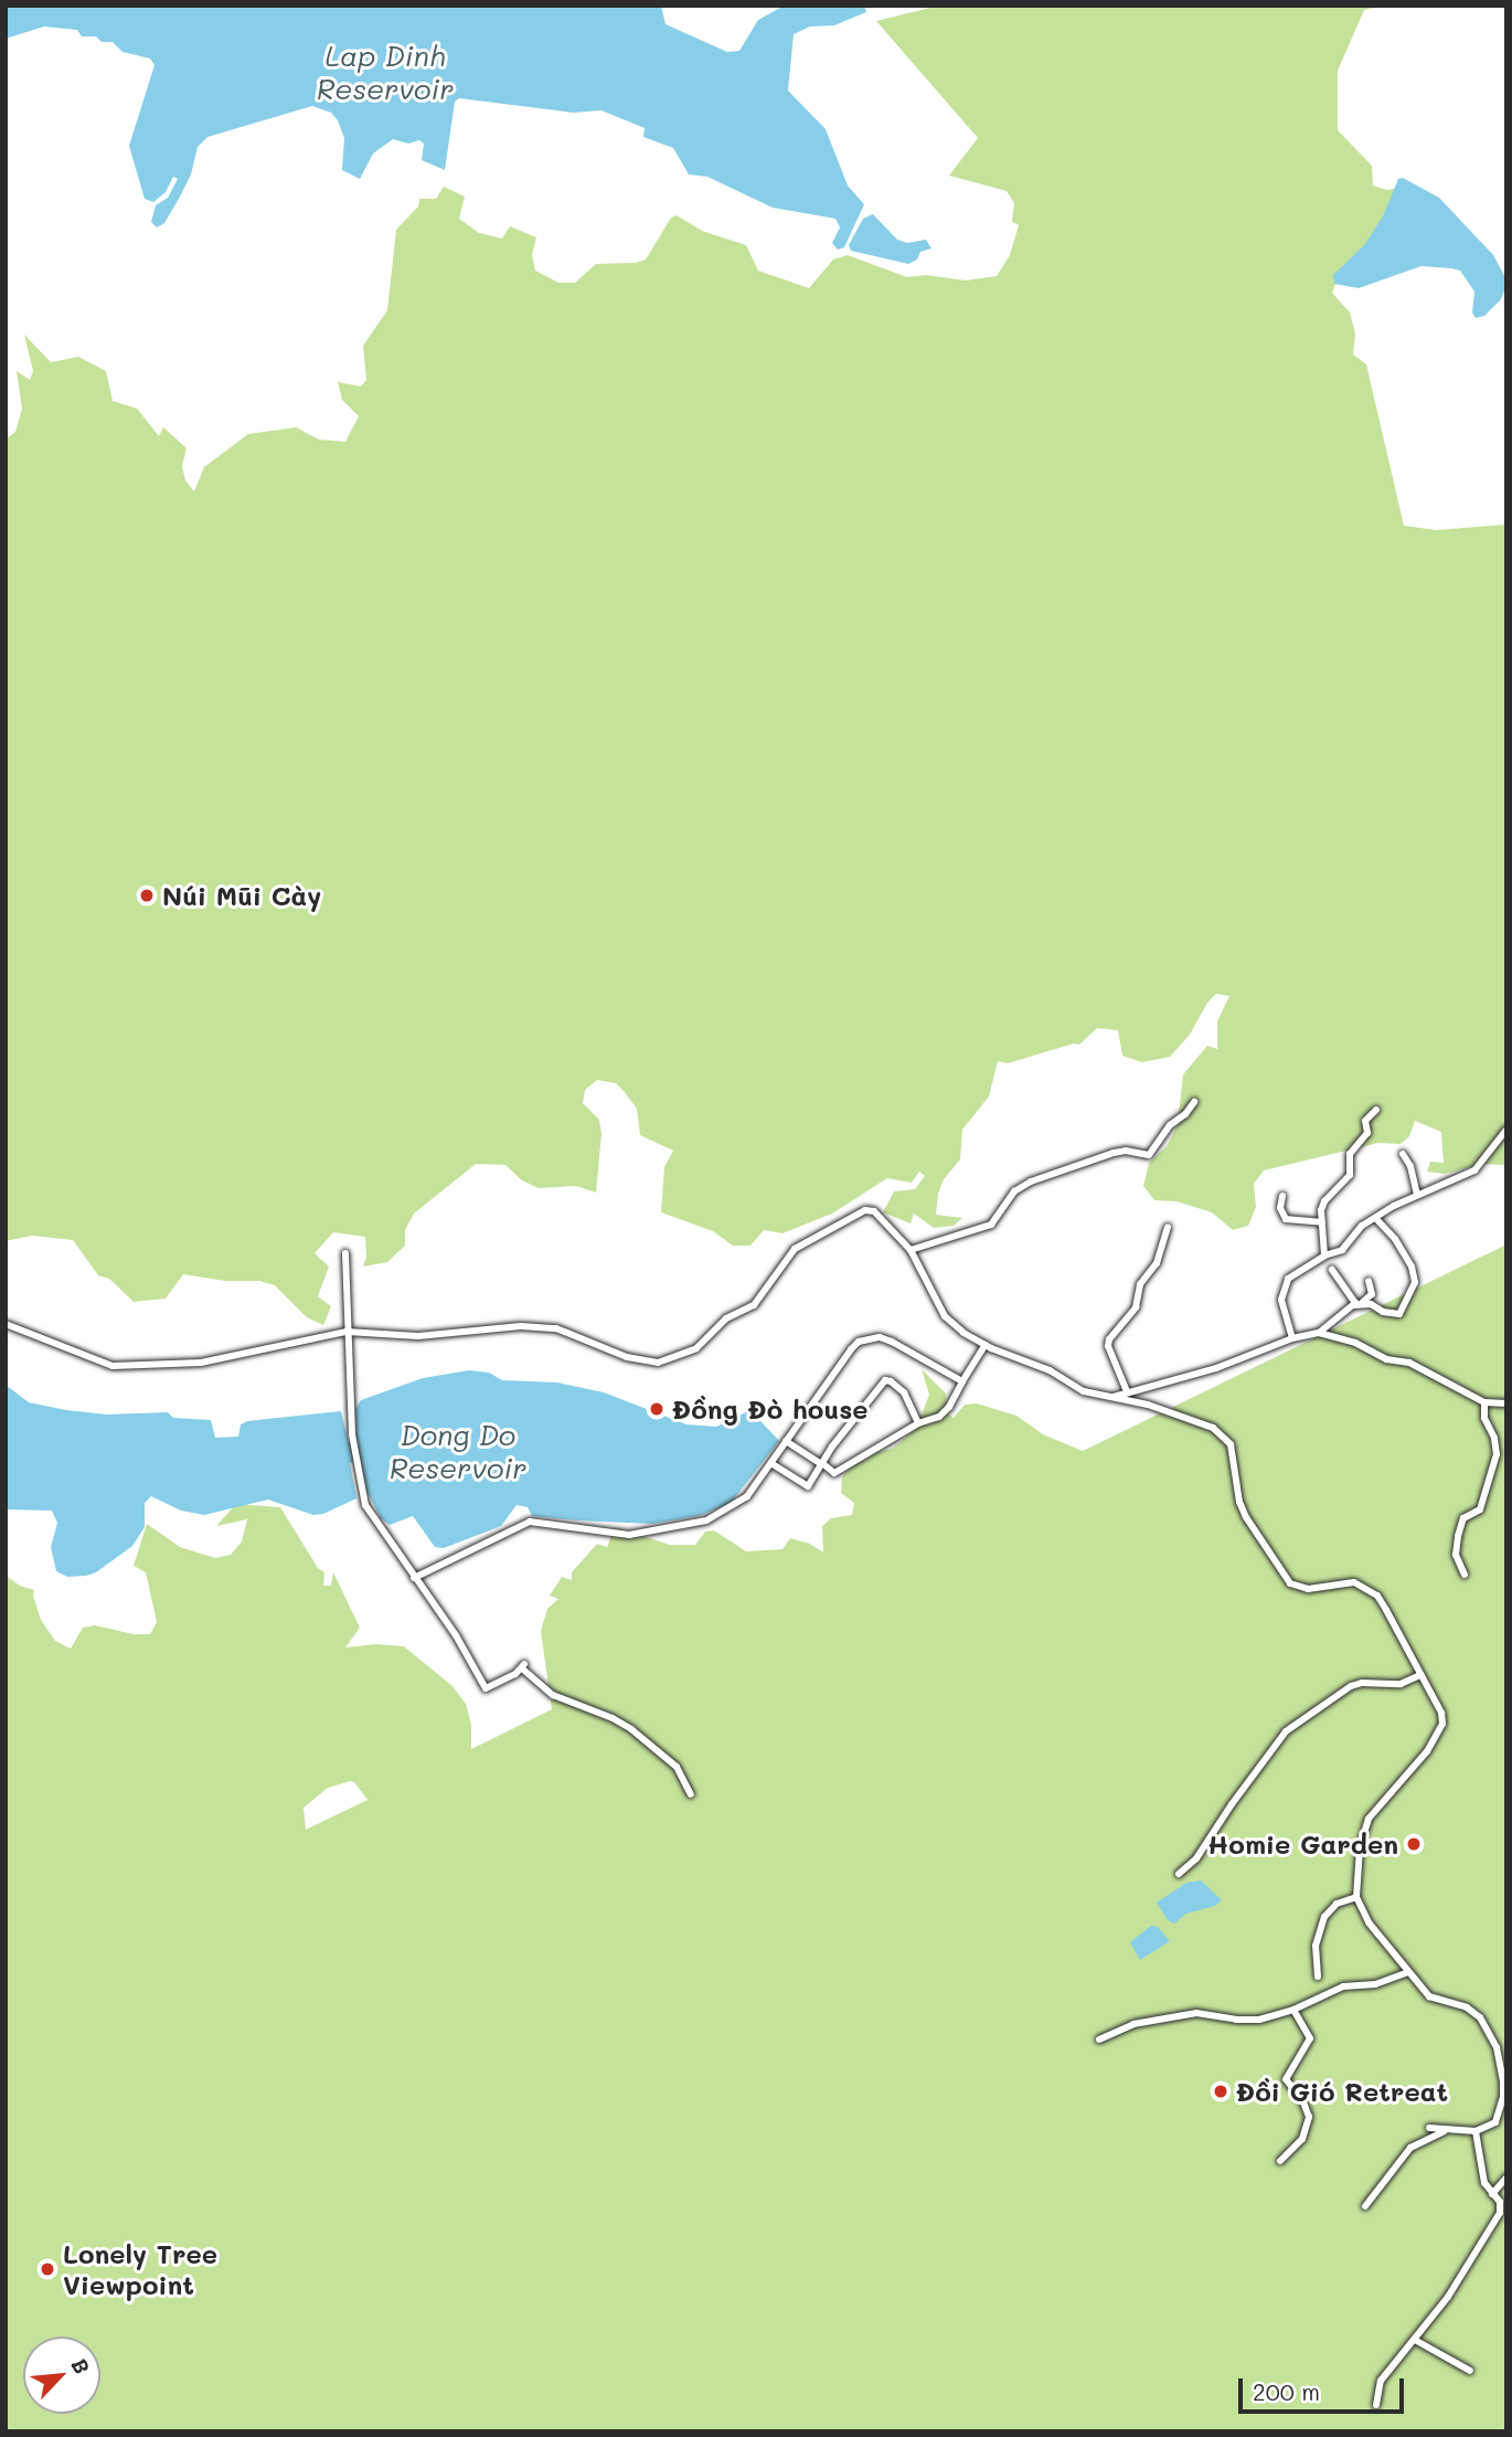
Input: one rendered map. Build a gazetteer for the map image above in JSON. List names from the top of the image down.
{
  "water": ["Lap Dinh Reservoir", "Dong Do Reservoir"],
  "places": [
    "Núi Mũi Cày",
    "Đồng Đò house",
    "Homie Garden",
    "Đồi Gió Retreat",
    "Lonely Tree Viewpoint"
  ],
  "scale_bar": "200 m",
  "north": "top right"
}
